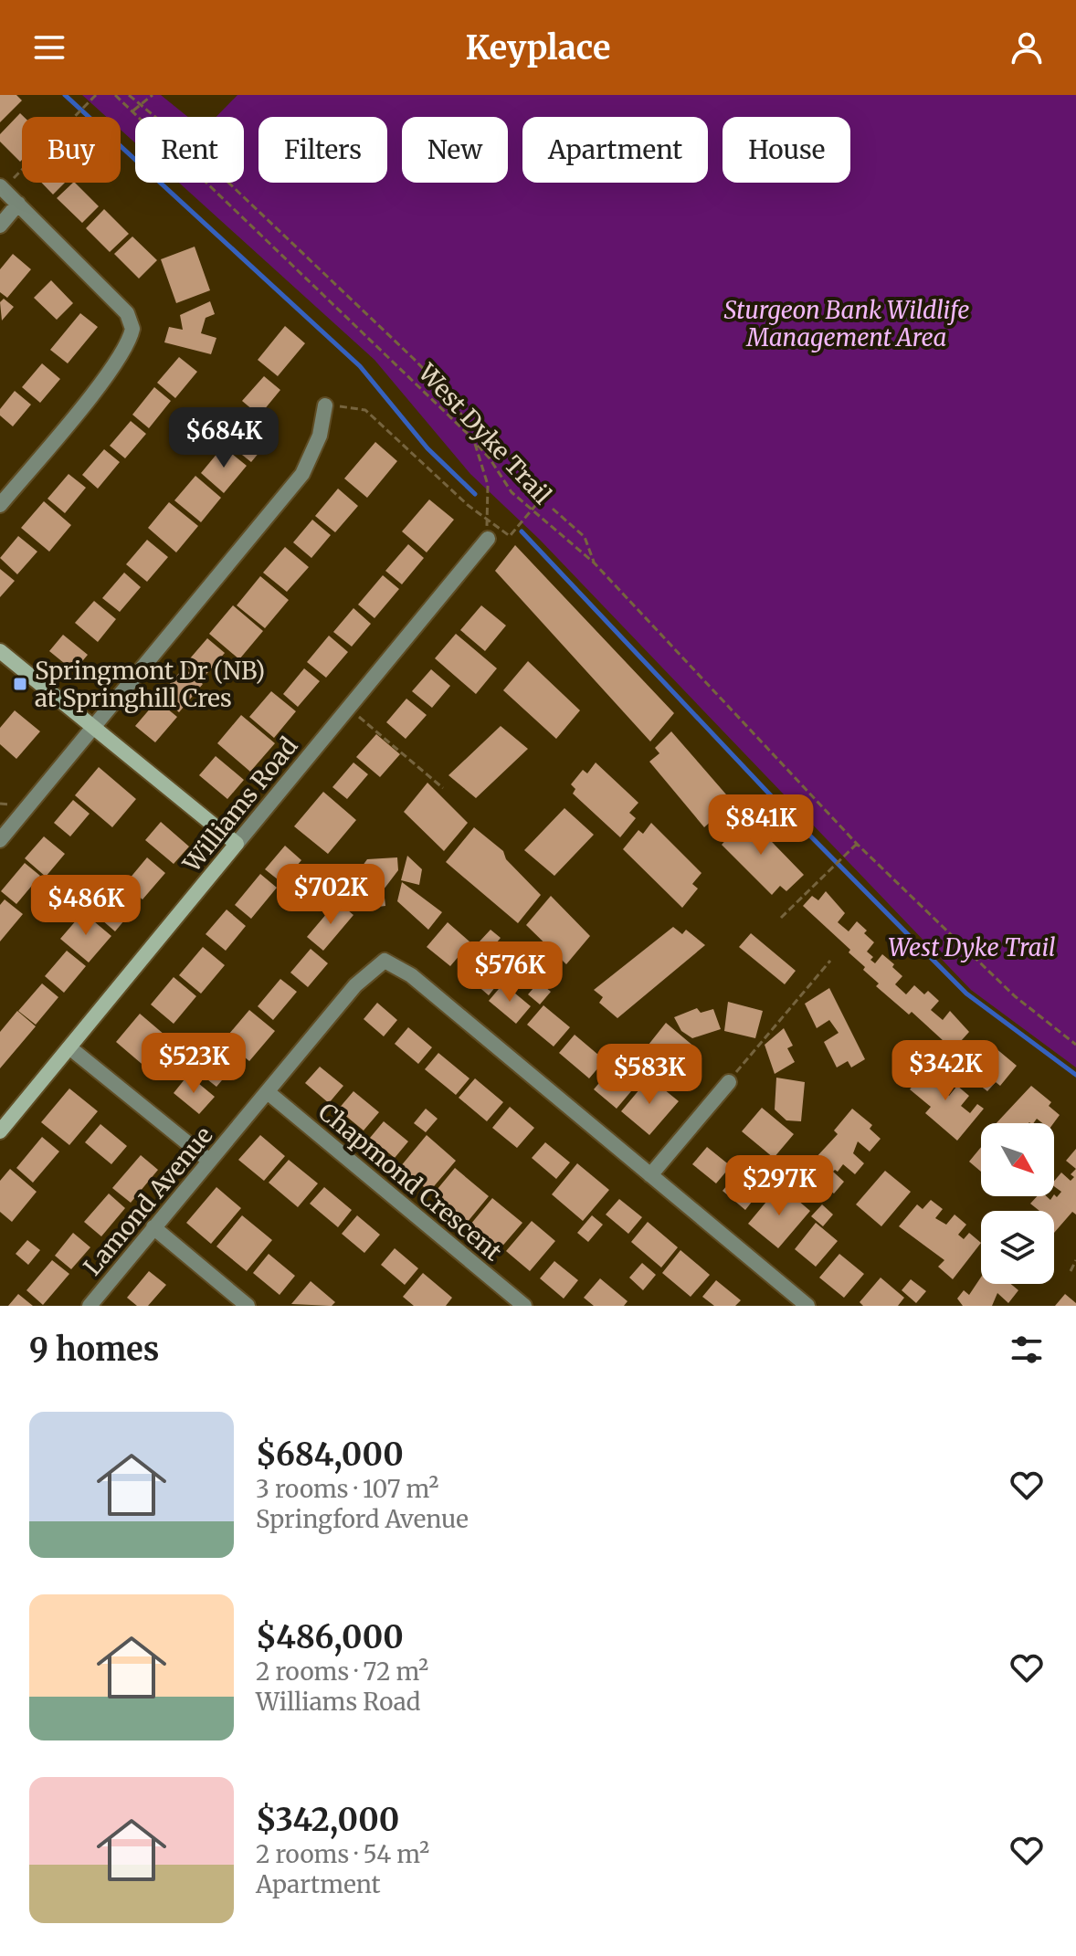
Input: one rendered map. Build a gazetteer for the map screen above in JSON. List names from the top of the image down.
{
  "streets": {
    "street": ["Williams Road", "Chapmond Crescent", "Lamond Avenue"],
    "path": ["West Dyke Trail"]
  },
  "crossings": [
    ["Chapmond Crescent", "Lamond Avenue"]
  ],
  "parks": ["Sturgeon Bank Wildlife Management Area", "West Dyke Trail"],
  "places": {
    "transit": ["Springmont Dr (NB) at Springhill Cres"]
  },
  "north": "bottom right",
  "page": {
    "header": "Keyplace",
    "chip": [
      "Buy",
      "Rent",
      "Filters",
      "New",
      "Apartment",
      "House"
    ],
    "price": [
      "$684K",
      "$841K",
      "$702K",
      "$486K",
      "$576K",
      "$523K",
      "$342K",
      "$583K",
      "$297K"
    ],
    "heading": "9 homes",
    "list": [
      {
        "name": "$684,000",
        "note": "3 rooms · 107 m² · Springford Avenue"
      },
      {
        "name": "$486,000",
        "note": "2 rooms · 72 m² · Williams Road"
      },
      {
        "name": "$342,000",
        "note": "2 rooms · 54 m² · Apartment"
      }
    ]
  }
}
